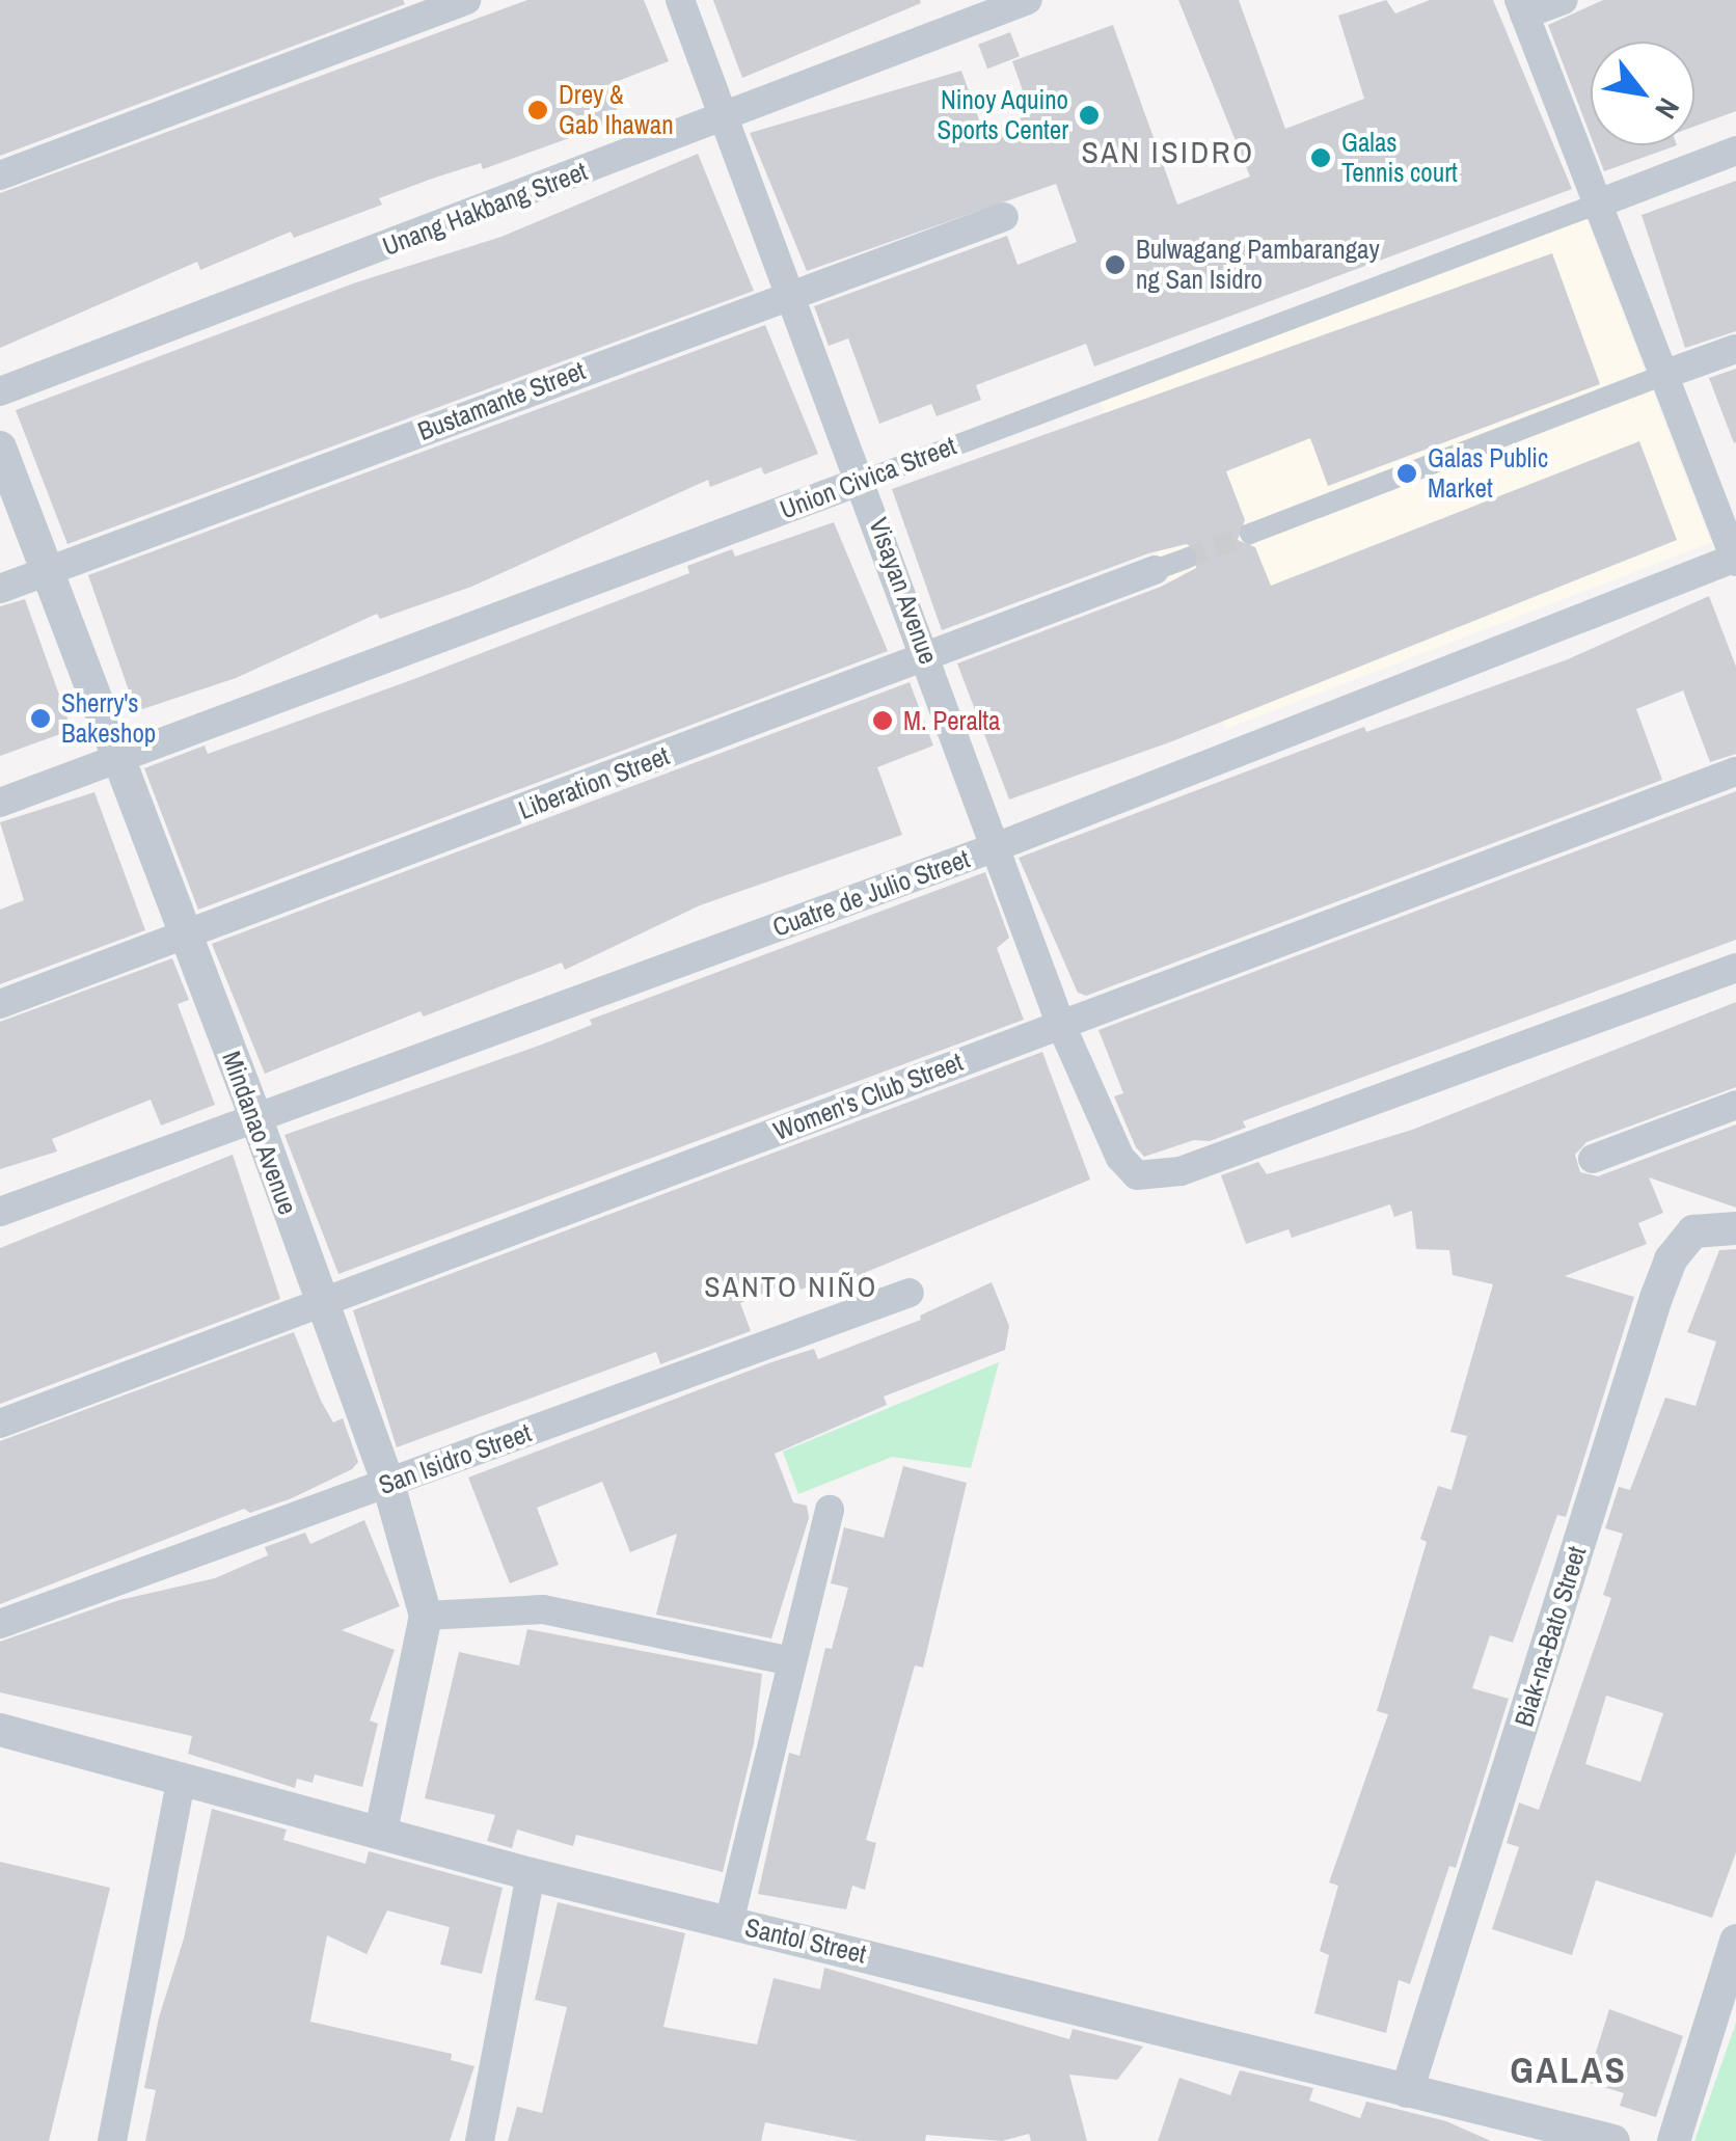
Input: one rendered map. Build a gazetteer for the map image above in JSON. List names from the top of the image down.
{
  "streets": {
    "street": [
      "Unang Hakbang Street",
      "Bustamante Street",
      "Union Civica Street",
      "Visayan Avenue",
      "Liberation Street",
      "Cuatre de Julio Street",
      "Women's Club Street",
      "Mindanao Avenue",
      "San Isidro Street",
      "Biak-na-Bato Street",
      "Santol Street"
    ]
  },
  "crossings": [
    ["Unang Hakbang Street", "Visayan Avenue"],
    ["Bustamante Street", "Visayan Avenue"],
    ["Bustamante Street", "Mindanao Avenue"],
    ["Union Civica Street", "Visayan Avenue"],
    ["Union Civica Street", "Mindanao Avenue"],
    ["Visayan Avenue", "Liberation Street"],
    ["Visayan Avenue", "Cuatre de Julio Street"],
    ["Visayan Avenue", "Women's Club Street"],
    ["Liberation Street", "Mindanao Avenue"],
    ["Cuatre de Julio Street", "Mindanao Avenue"],
    ["Women's Club Street", "Mindanao Avenue"],
    ["Mindanao Avenue", "San Isidro Street"],
    ["Mindanao Avenue", "Santol Street"],
    ["Biak-na-Bato Street", "Santol Street"]
  ],
  "districts": ["SAN ISIDRO", "SANTO NIÑO", "GALAS"],
  "places": [
    "Drey & Gab Ihawan",
    "Ninoy Aquino Sports Center",
    "Galas Tennis court",
    "Bulwagang Pambarangay ng San Isidro",
    "Galas Public Market",
    "Sherry's Bakeshop",
    "M. Peralta"
  ],
  "north": "bottom right"
}
